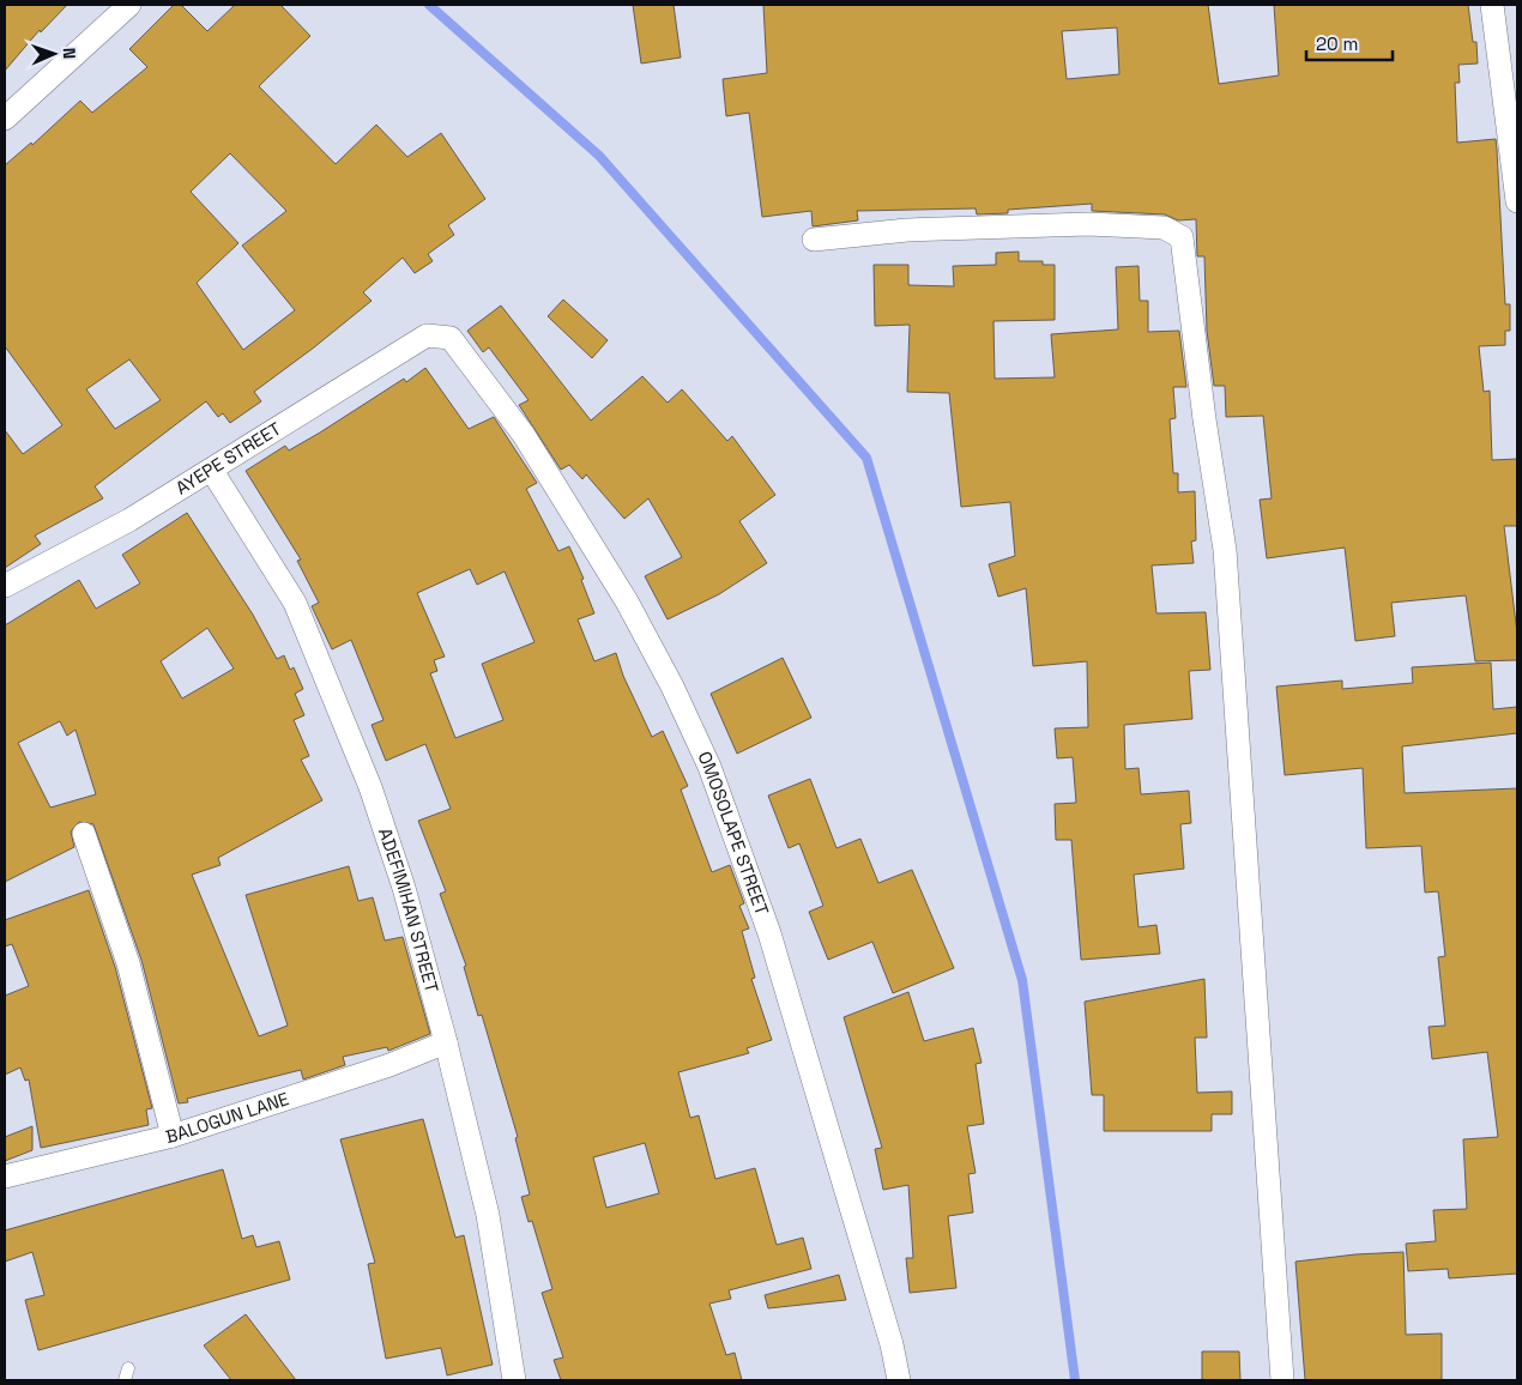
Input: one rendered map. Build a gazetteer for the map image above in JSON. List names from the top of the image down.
{
  "streets": {
    "street": [
      "AYEPE STREET",
      "OMOSOLAPE STREET",
      "ADEFIMIHAN STREET",
      "BALOGUN LANE"
    ]
  },
  "crossings": [
    ["AYEPE STREET", "OMOSOLAPE STREET"],
    ["AYEPE STREET", "ADEFIMIHAN STREET"],
    ["ADEFIMIHAN STREET", "BALOGUN LANE"]
  ],
  "scale_bar": "20 m",
  "north": "right"
}
